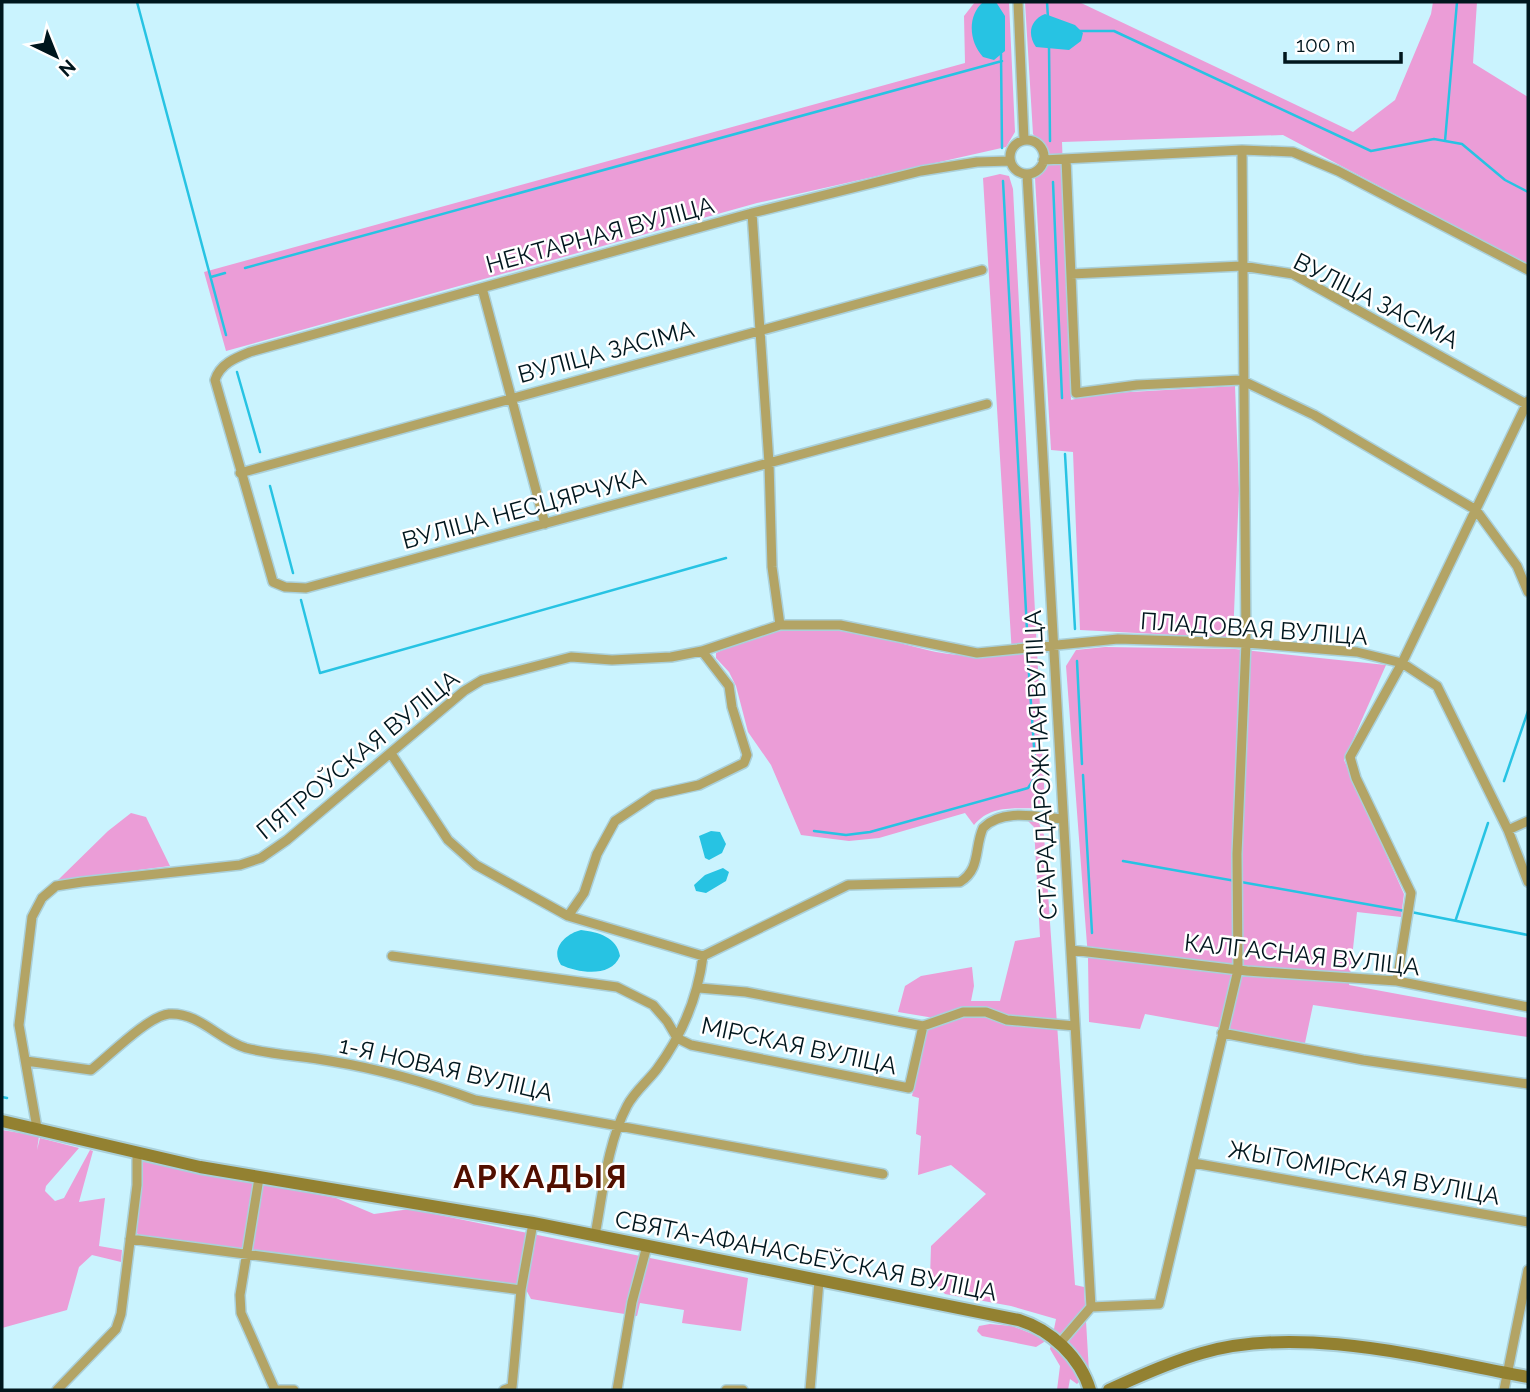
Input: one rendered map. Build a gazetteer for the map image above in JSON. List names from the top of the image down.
{
  "streets": {
    "street": [
      "НЕКТАРНАЯ ВУЛІЦА",
      "ВУЛІЦА ЗАСІМА",
      "ВУЛІЦА НЕСЦЯРЧУКА",
      "ПЛАДОВАЯ ВУЛІЦА",
      "ПЯТРОЎСКАЯ ВУЛІЦА",
      "СТАРАДАРОЖНАЯ ВУЛІЦА",
      "КАЛГАСНАЯ ВУЛІЦА",
      "МІРСКАЯ ВУЛІЦА",
      "1-Я НОВАЯ ВУЛІЦА",
      "ЖЫТОМІРСКАЯ ВУЛІЦА",
      "СВЯТА-АФАНАСЬЕЎСКАЯ ВУЛІЦА"
    ]
  },
  "crossings": [
    ["НЕКТАРНАЯ ВУЛІЦА", "ВУЛІЦА НЕСЦЯРЧУКА"],
    ["НЕКТАРНАЯ ВУЛІЦА", "СТАРАДАРОЖНАЯ ВУЛІЦА"],
    ["ВУЛІЦА ЗАСІМА", "ВУЛІЦА НЕСЦЯРЧУКА"],
    ["ПЛАДОВАЯ ВУЛІЦА", "ПЯТРОЎСКАЯ ВУЛІЦА"],
    ["ПЛАДОВАЯ ВУЛІЦА", "СТАРАДАРОЖНАЯ ВУЛІЦА"],
    ["ПЯТРОЎСКАЯ ВУЛІЦА", "СТАРАДАРОЖНАЯ ВУЛІЦА"],
    ["ПЯТРОЎСКАЯ ВУЛІЦА", "1-Я НОВАЯ ВУЛІЦА"],
    ["ПЯТРОЎСКАЯ ВУЛІЦА", "СВЯТА-АФАНАСЬЕЎСКАЯ ВУЛІЦА"],
    ["СТАРАДАРОЖНАЯ ВУЛІЦА", "КАЛГАСНАЯ ВУЛІЦА"]
  ],
  "districts": ["АРКАДЫЯ"],
  "scale_bar": "100 m",
  "north": "bottom right"
}
